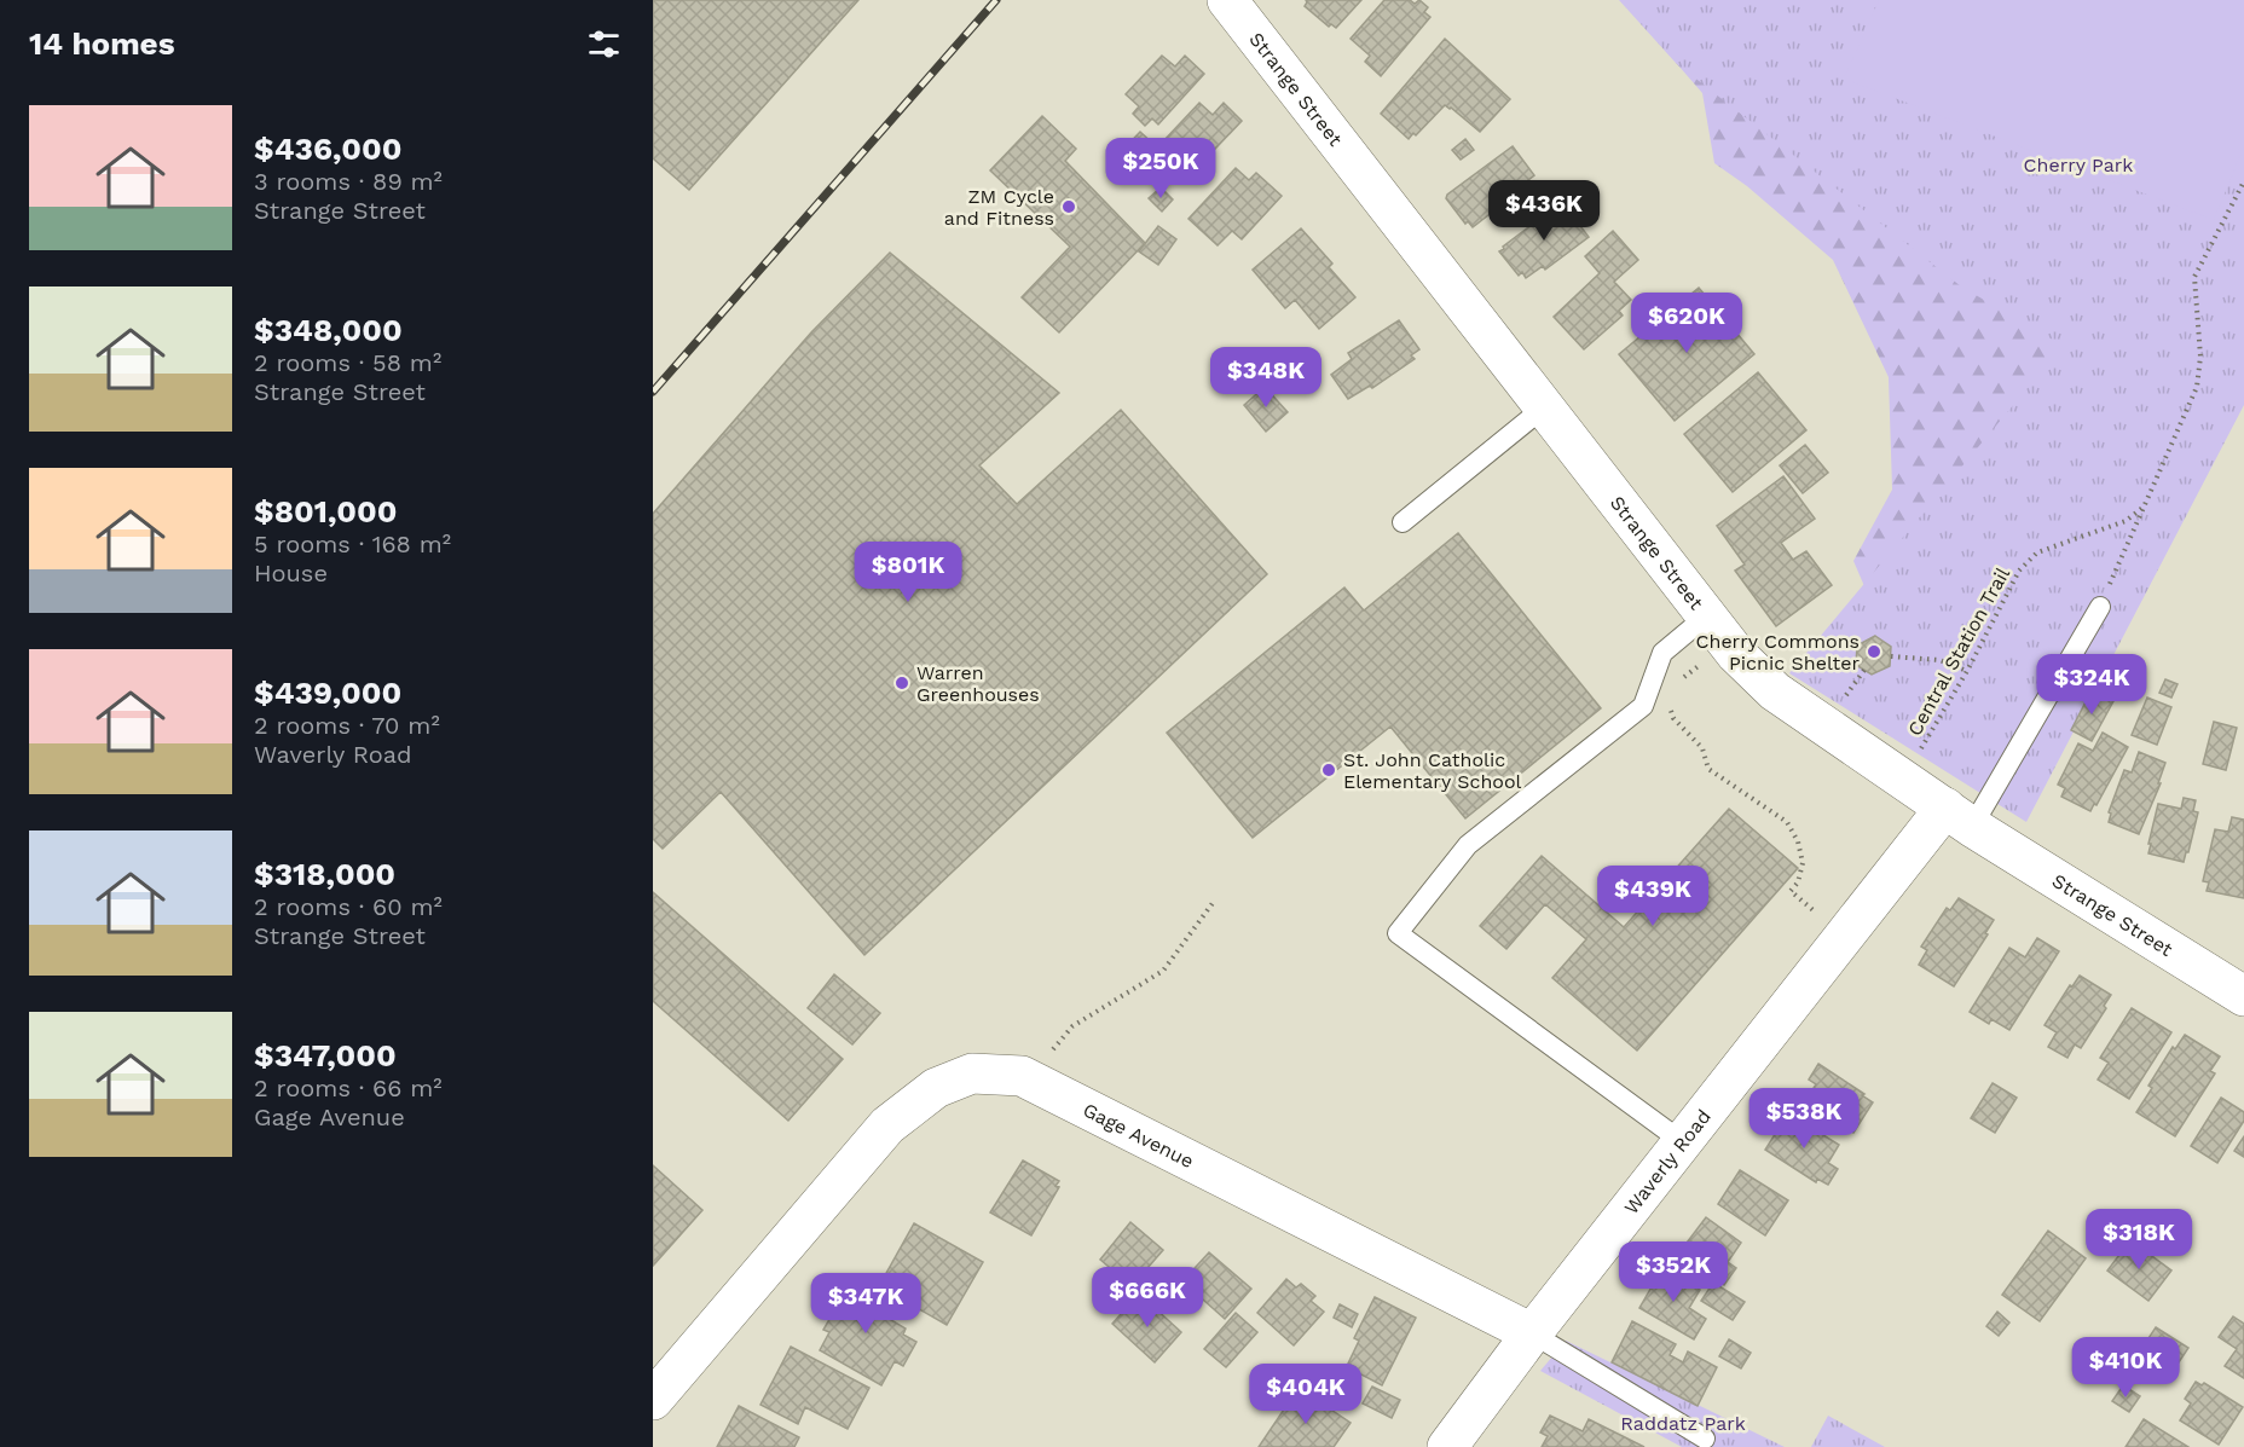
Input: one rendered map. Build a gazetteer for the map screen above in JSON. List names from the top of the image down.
{
  "streets": {
    "street": ["Strange Street", "Gage Avenue", "Waverly Road"],
    "path": ["Central Station Trail"]
  },
  "crossings": [
    ["Strange Street", "Waverly Road"],
    ["Gage Avenue", "Waverly Road"]
  ],
  "parks": ["Cherry Park", "Raddatz Park"],
  "places": [
    "ZM Cycle and Fitness",
    "Cherry Commons Picnic Shelter",
    "Warren Greenhouses",
    "St. John Catholic Elementary School"
  ],
  "page": {
    "heading": "14 homes",
    "list": [
      {
        "name": "$436,000",
        "note": "3 rooms · 89 m² · Strange Street"
      },
      {
        "name": "$348,000",
        "note": "2 rooms · 58 m² · Strange Street"
      },
      {
        "name": "$801,000",
        "note": "5 rooms · 168 m² · House"
      },
      {
        "name": "$439,000",
        "note": "2 rooms · 70 m² · Waverly Road"
      },
      {
        "name": "$318,000",
        "note": "2 rooms · 60 m² · Strange Street"
      },
      {
        "name": "$347,000",
        "note": "2 rooms · 66 m² · Gage Avenue"
      }
    ],
    "price": [
      "$250K",
      "$436K",
      "$620K",
      "$348K",
      "$801K",
      "$324K",
      "$439K",
      "$538K",
      "$318K",
      "$352K",
      "$666K",
      "$347K",
      "$410K",
      "$404K"
    ]
  }
}
